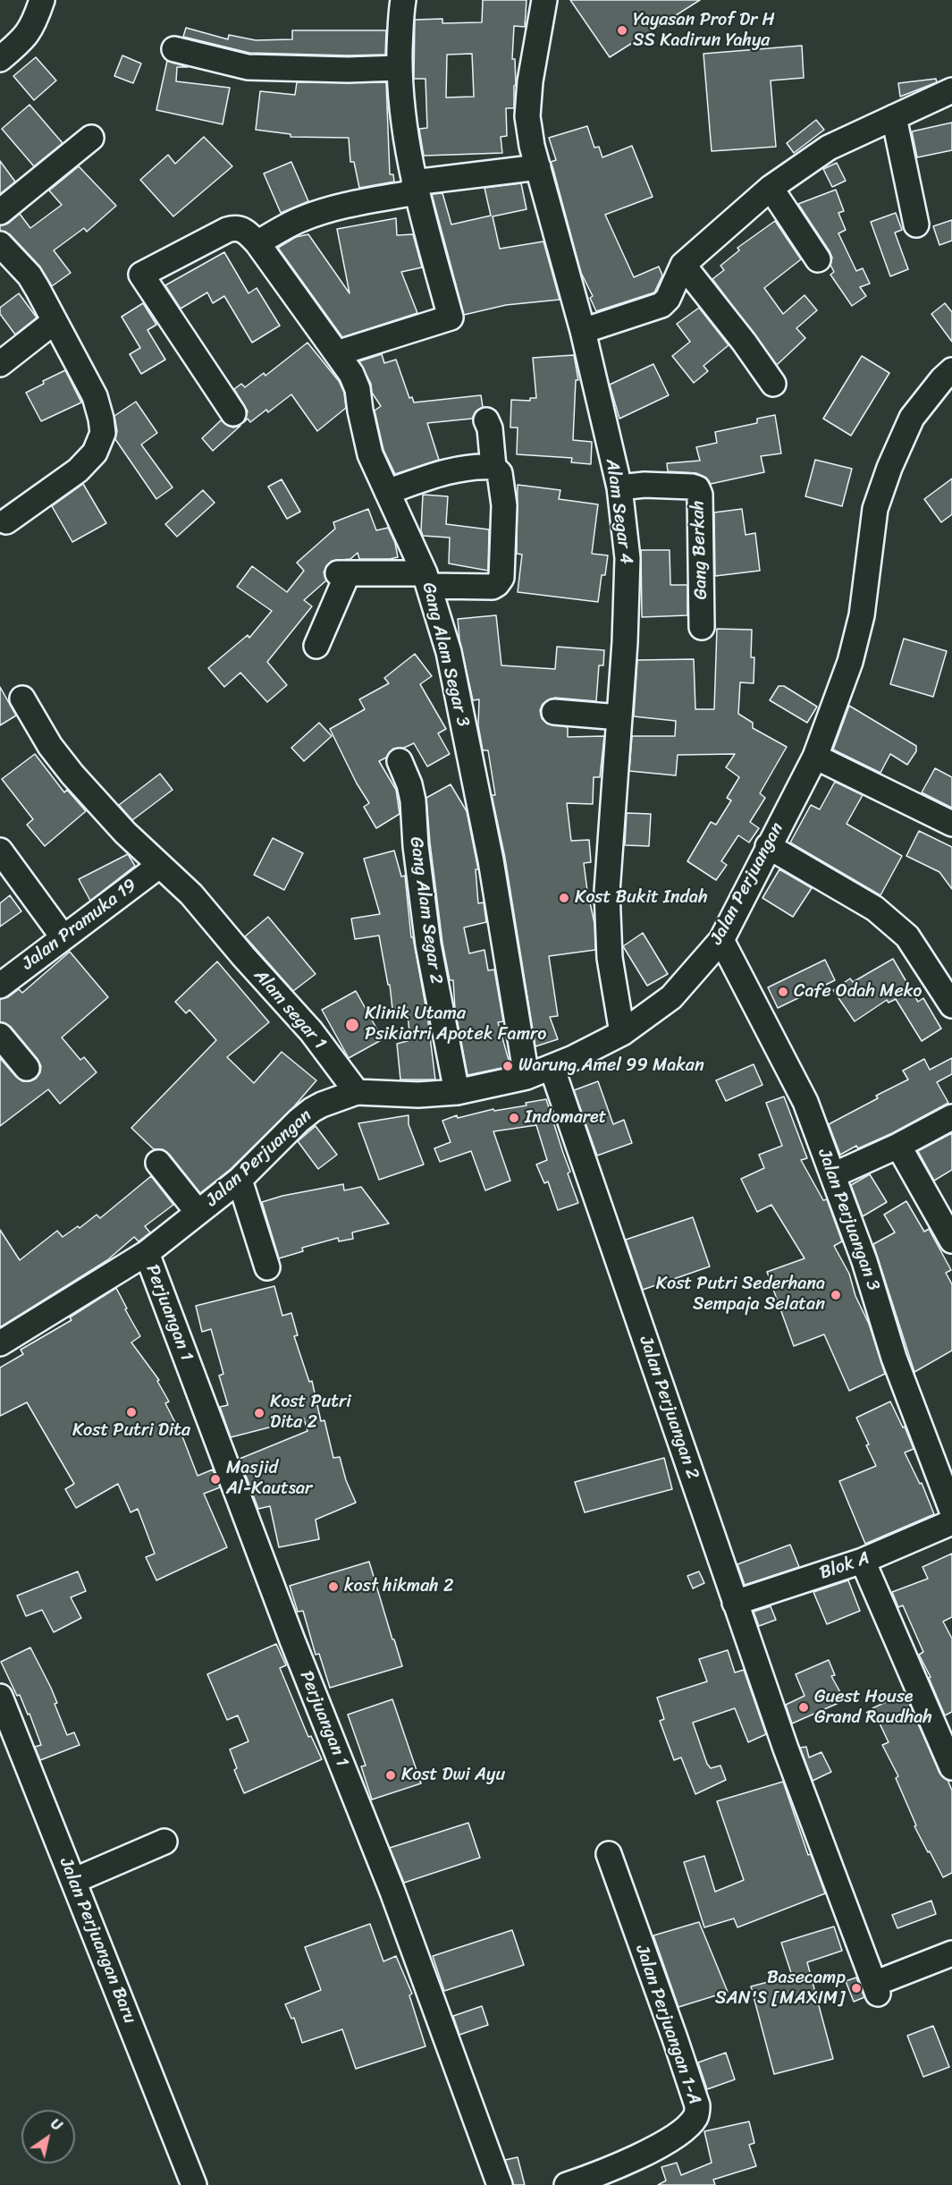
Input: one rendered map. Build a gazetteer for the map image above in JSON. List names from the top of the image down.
{
  "streets": {
    "street": [
      "Alam Segar 4",
      "Gang Berkah",
      "Gang Alam Segar 3",
      "Jalan Perjuangan",
      "Gang Alam Segar 2",
      "Jalan Pramuka 19",
      "Alam segar 1",
      "Jalan Perjuangan 3",
      "Perjuangan 1",
      "Jalan Perjuangan 2",
      "Blok A",
      "Jalan Perjuangan Baru",
      "Jalan Perjuangan 1-A"
    ]
  },
  "crossings": [
    ["Alam Segar 4", "Gang Berkah"],
    ["Alam Segar 4", "Jalan Perjuangan"],
    ["Gang Alam Segar 3", "Jalan Perjuangan"],
    ["Jalan Perjuangan", "Gang Alam Segar 2"],
    ["Jalan Perjuangan", "Alam segar 1"],
    ["Jalan Perjuangan", "Jalan Perjuangan 3"],
    ["Jalan Perjuangan", "Perjuangan 1"],
    ["Jalan Perjuangan", "Jalan Perjuangan 2"],
    ["Jalan Pramuka 19", "Alam segar 1"],
    ["Jalan Perjuangan 2", "Blok A"]
  ],
  "places": [
    "Yayasan Prof Dr H SS Kadirun Yahya",
    "Kost Bukit Indah",
    "Cafe Odah Meko",
    "Klinik Utama Psikiatri Apotek Famro",
    "Warung Amel 99 Makan",
    "Indomaret",
    "Kost Putri Sederhana Sempaja Selatan",
    "Kost Putri Dita",
    "Kost Putri Dita 2",
    "Masjid Al-Kautsar",
    "kost hikmah 2",
    "Guest House Grand Raudhah",
    "Kost Dwi Ayu",
    "Basecamp SAN'S [MAXIM]"
  ],
  "north": "top right"
}
